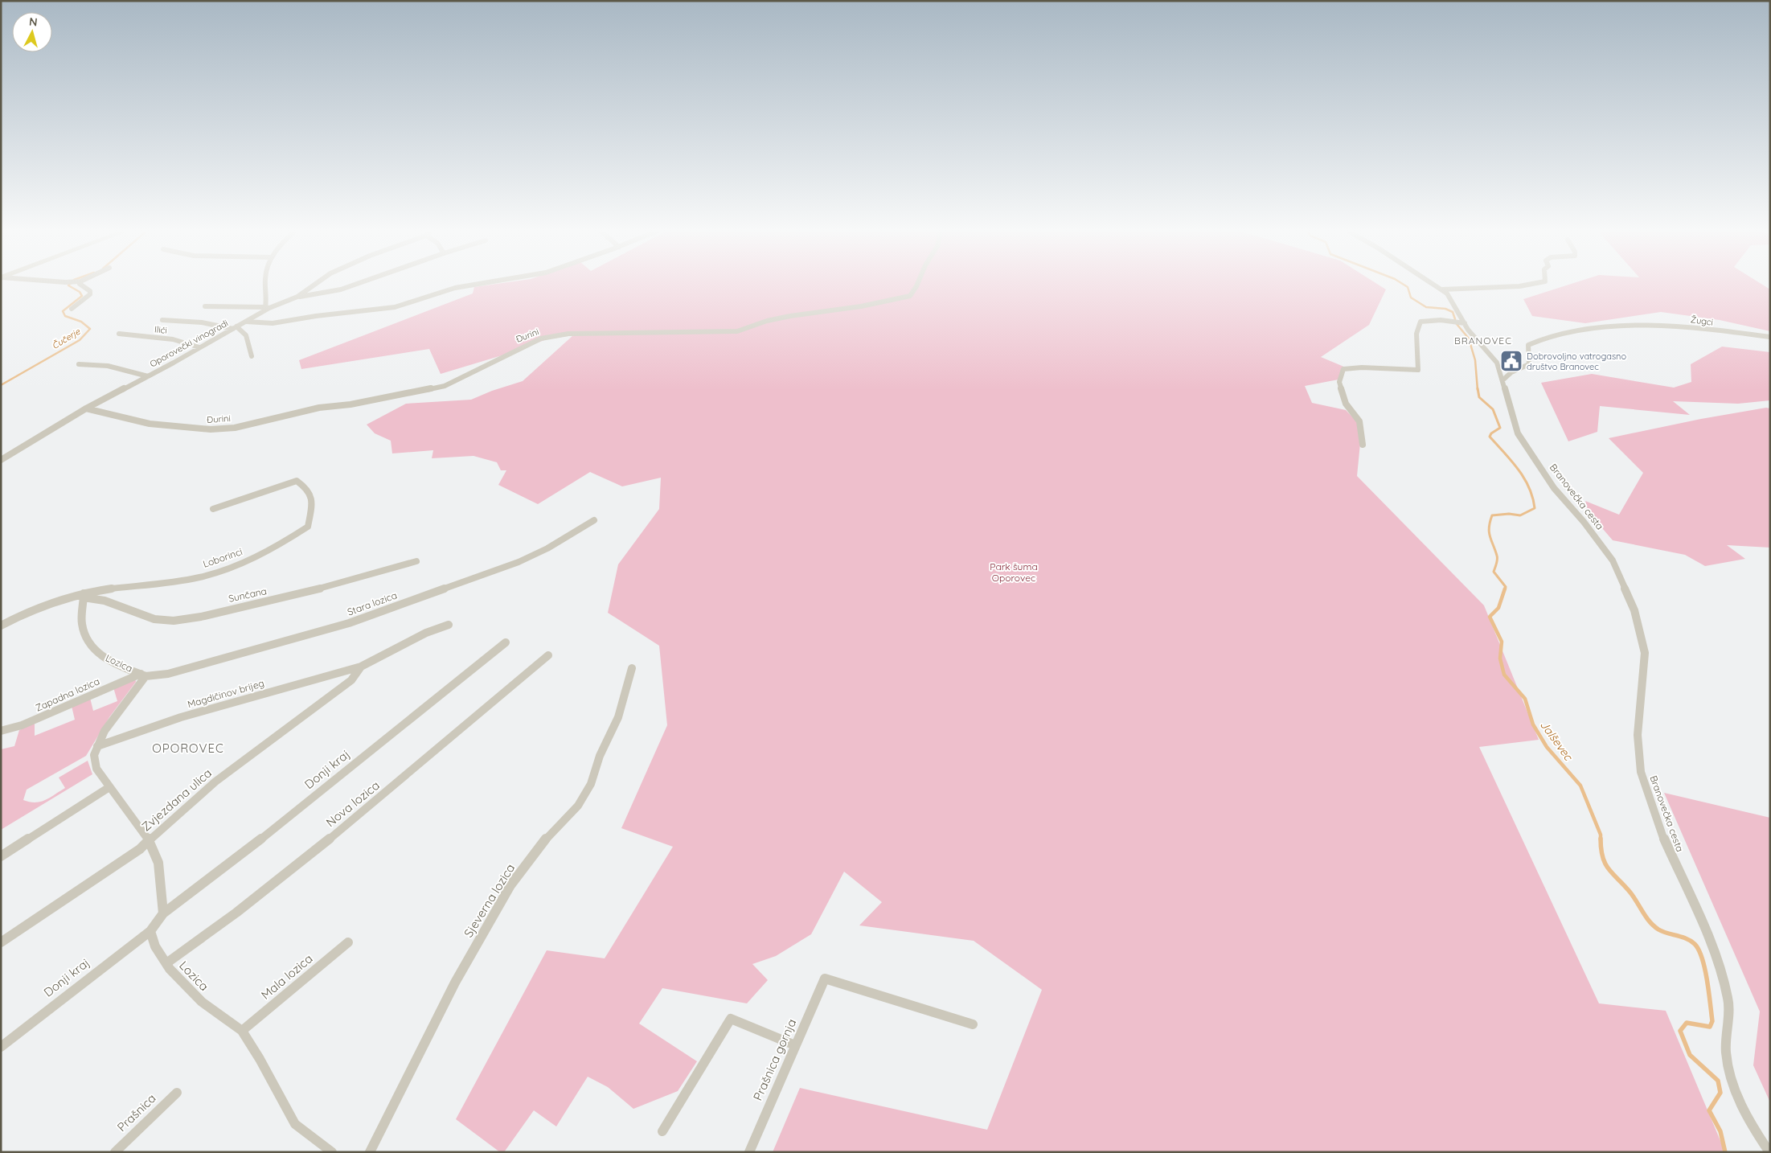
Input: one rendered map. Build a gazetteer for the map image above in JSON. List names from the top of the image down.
{
  "streets": {
    "street": [
      "Žugci",
      "Ilići",
      "Đurini",
      "Oporovečki vinogradi",
      "Branovečka cesta",
      "Loborinci",
      "Sunčana",
      "Stara lozica",
      "Lozica",
      "Magdičinov brijeg",
      "Zapadna lozica",
      "Donji kraj",
      "Zvjezdana ulica",
      "Nova lozica",
      "Sjeverna lozica",
      "Mala lozica",
      "Prašnica gornja",
      "Prašnica"
    ]
  },
  "crossings": [
    ["Žugci", "Branovečka cesta"],
    ["Ilići", "Oporovečki vinogradi"],
    ["Đurini", "Oporovečki vinogradi"],
    ["Loborinci", "Sunčana"],
    ["Loborinci", "Lozica"],
    ["Sunčana", "Lozica"],
    ["Stara lozica", "Lozica"],
    ["Stara lozica", "Zapadna lozica"],
    ["Lozica", "Magdičinov brijeg"],
    ["Lozica", "Zapadna lozica"],
    ["Lozica", "Donji kraj"],
    ["Lozica", "Zvjezdana ulica"],
    ["Lozica", "Nova lozica"],
    ["Lozica", "Mala lozica"],
    ["Magdičinov brijeg", "Zvjezdana ulica"]
  ],
  "districts": ["BRANOVEC", "OPOROVEC"],
  "water": ["Čučerje", "Jalševec"],
  "parks": ["Park šuma Oporovec"],
  "places": {
    "public building": ["Dobrovoljno vatrogasno društvo Branovec"]
  },
  "north": "top"
}
